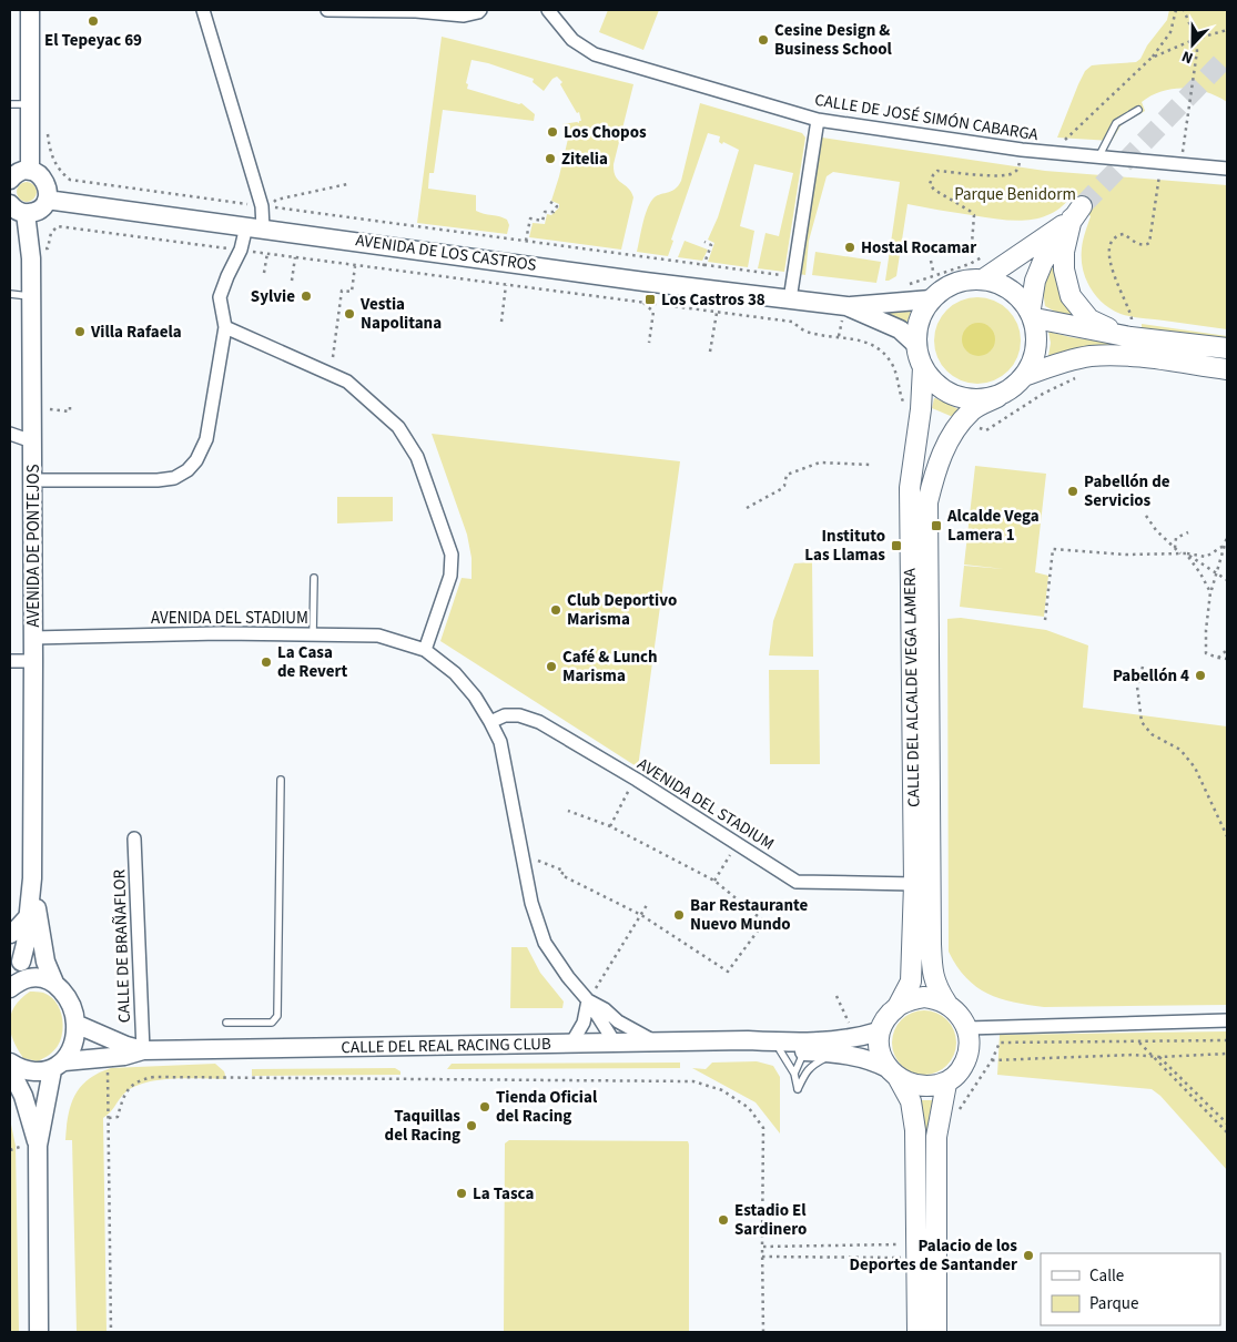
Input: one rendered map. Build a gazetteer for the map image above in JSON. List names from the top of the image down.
{
  "streets": {
    "main road": [
      "AVENIDA DE LOS CASTROS",
      "AVENIDA DE PONTEJOS",
      "CALLE DEL ALCALDE VEGA LAMERA",
      "CALLE DEL REAL RACING CLUB"
    ],
    "street": ["CALLE DE JOSÉ SIMÓN CABARGA", "AVENIDA DEL STADIUM", "CALLE DE BRAÑAFLOR"]
  },
  "crossings": [
    ["AVENIDA DE LOS CASTROS", "CALLE DEL ALCALDE VEGA LAMERA"],
    ["AVENIDA DE PONTEJOS", "AVENIDA DEL STADIUM"],
    ["AVENIDA DE PONTEJOS", "CALLE DEL REAL RACING CLUB"],
    ["AVENIDA DEL STADIUM", "CALLE DEL ALCALDE VEGA LAMERA"],
    ["AVENIDA DEL STADIUM", "CALLE DEL REAL RACING CLUB"],
    ["CALLE DEL ALCALDE VEGA LAMERA", "CALLE DEL REAL RACING CLUB"],
    ["CALLE DE BRAÑAFLOR", "CALLE DEL REAL RACING CLUB"]
  ],
  "parks": ["Parque Benidorm"],
  "places": {
    "other": [
      "El Tepeyac 69",
      "Cesine Design & Business School",
      "Los Chopos",
      "Zitelia",
      "Hostal Rocamar",
      "Sylvie",
      "Vestia Napolitana",
      "Villa Rafaela",
      "Pabellón de Servicios",
      "Club Deportivo Marisma",
      "La Casa de Revert",
      "Café & Lunch Marisma",
      "Pabellón 4",
      "Bar Restaurante Nuevo Mundo",
      "Tienda Oficial del Racing",
      "Taquillas del Racing",
      "La Tasca",
      "Estadio El Sardinero",
      "Palacio de los Deportes de Santander"
    ],
    "transit": ["Los Castros 38", "Alcalde Vega Lamera 1", "Instituto Las Llamas"]
  },
  "legend": ["Calle", "Parque"],
  "north": "bottom"
}
